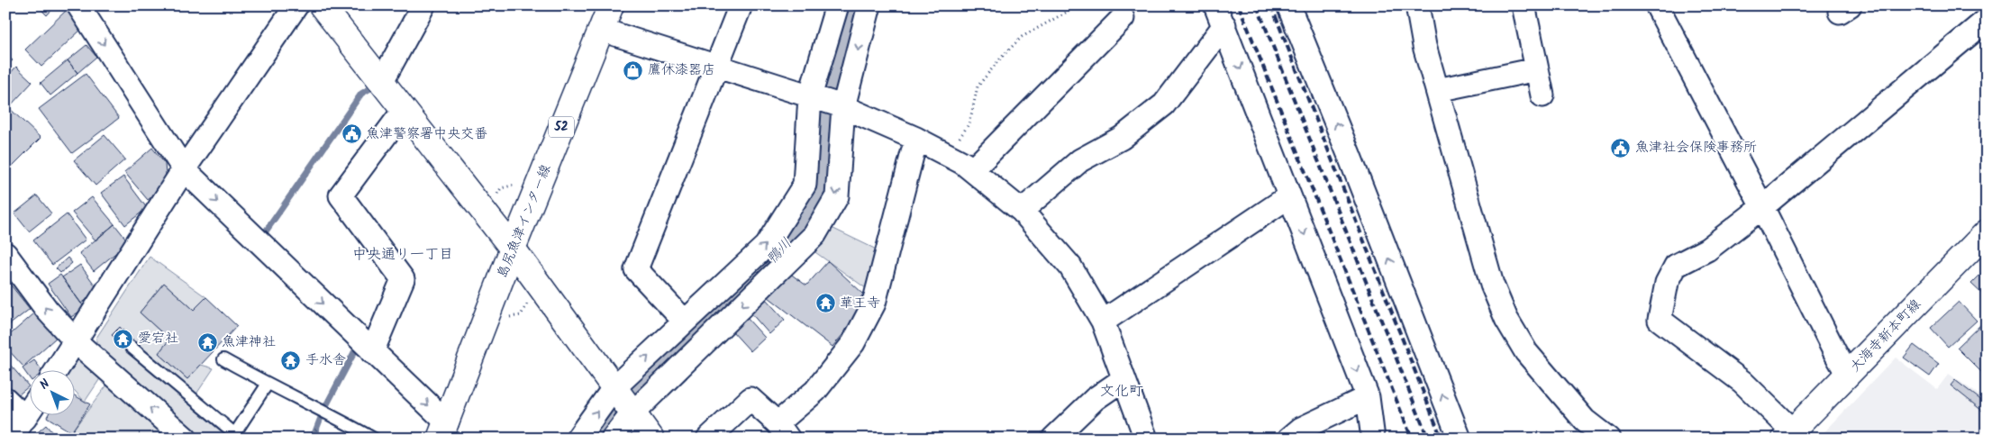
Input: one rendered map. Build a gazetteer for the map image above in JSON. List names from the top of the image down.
{
  "streets": {
    "main road": ["52", "島尻魚津インター線", "大海寺新本町線"]
  },
  "districts": ["中央通り一丁目", "文化町"],
  "water": ["鴨川"],
  "places": {
    "shop": ["鷹休漆器店"],
    "public building": ["魚津警察署中央交番", "魚津社会保険事務所"],
    "temple": [
      "華王寺",
      "愛宕社",
      "魚津神社",
      "手水舎"
    ]
  },
  "north": "top left"
}
